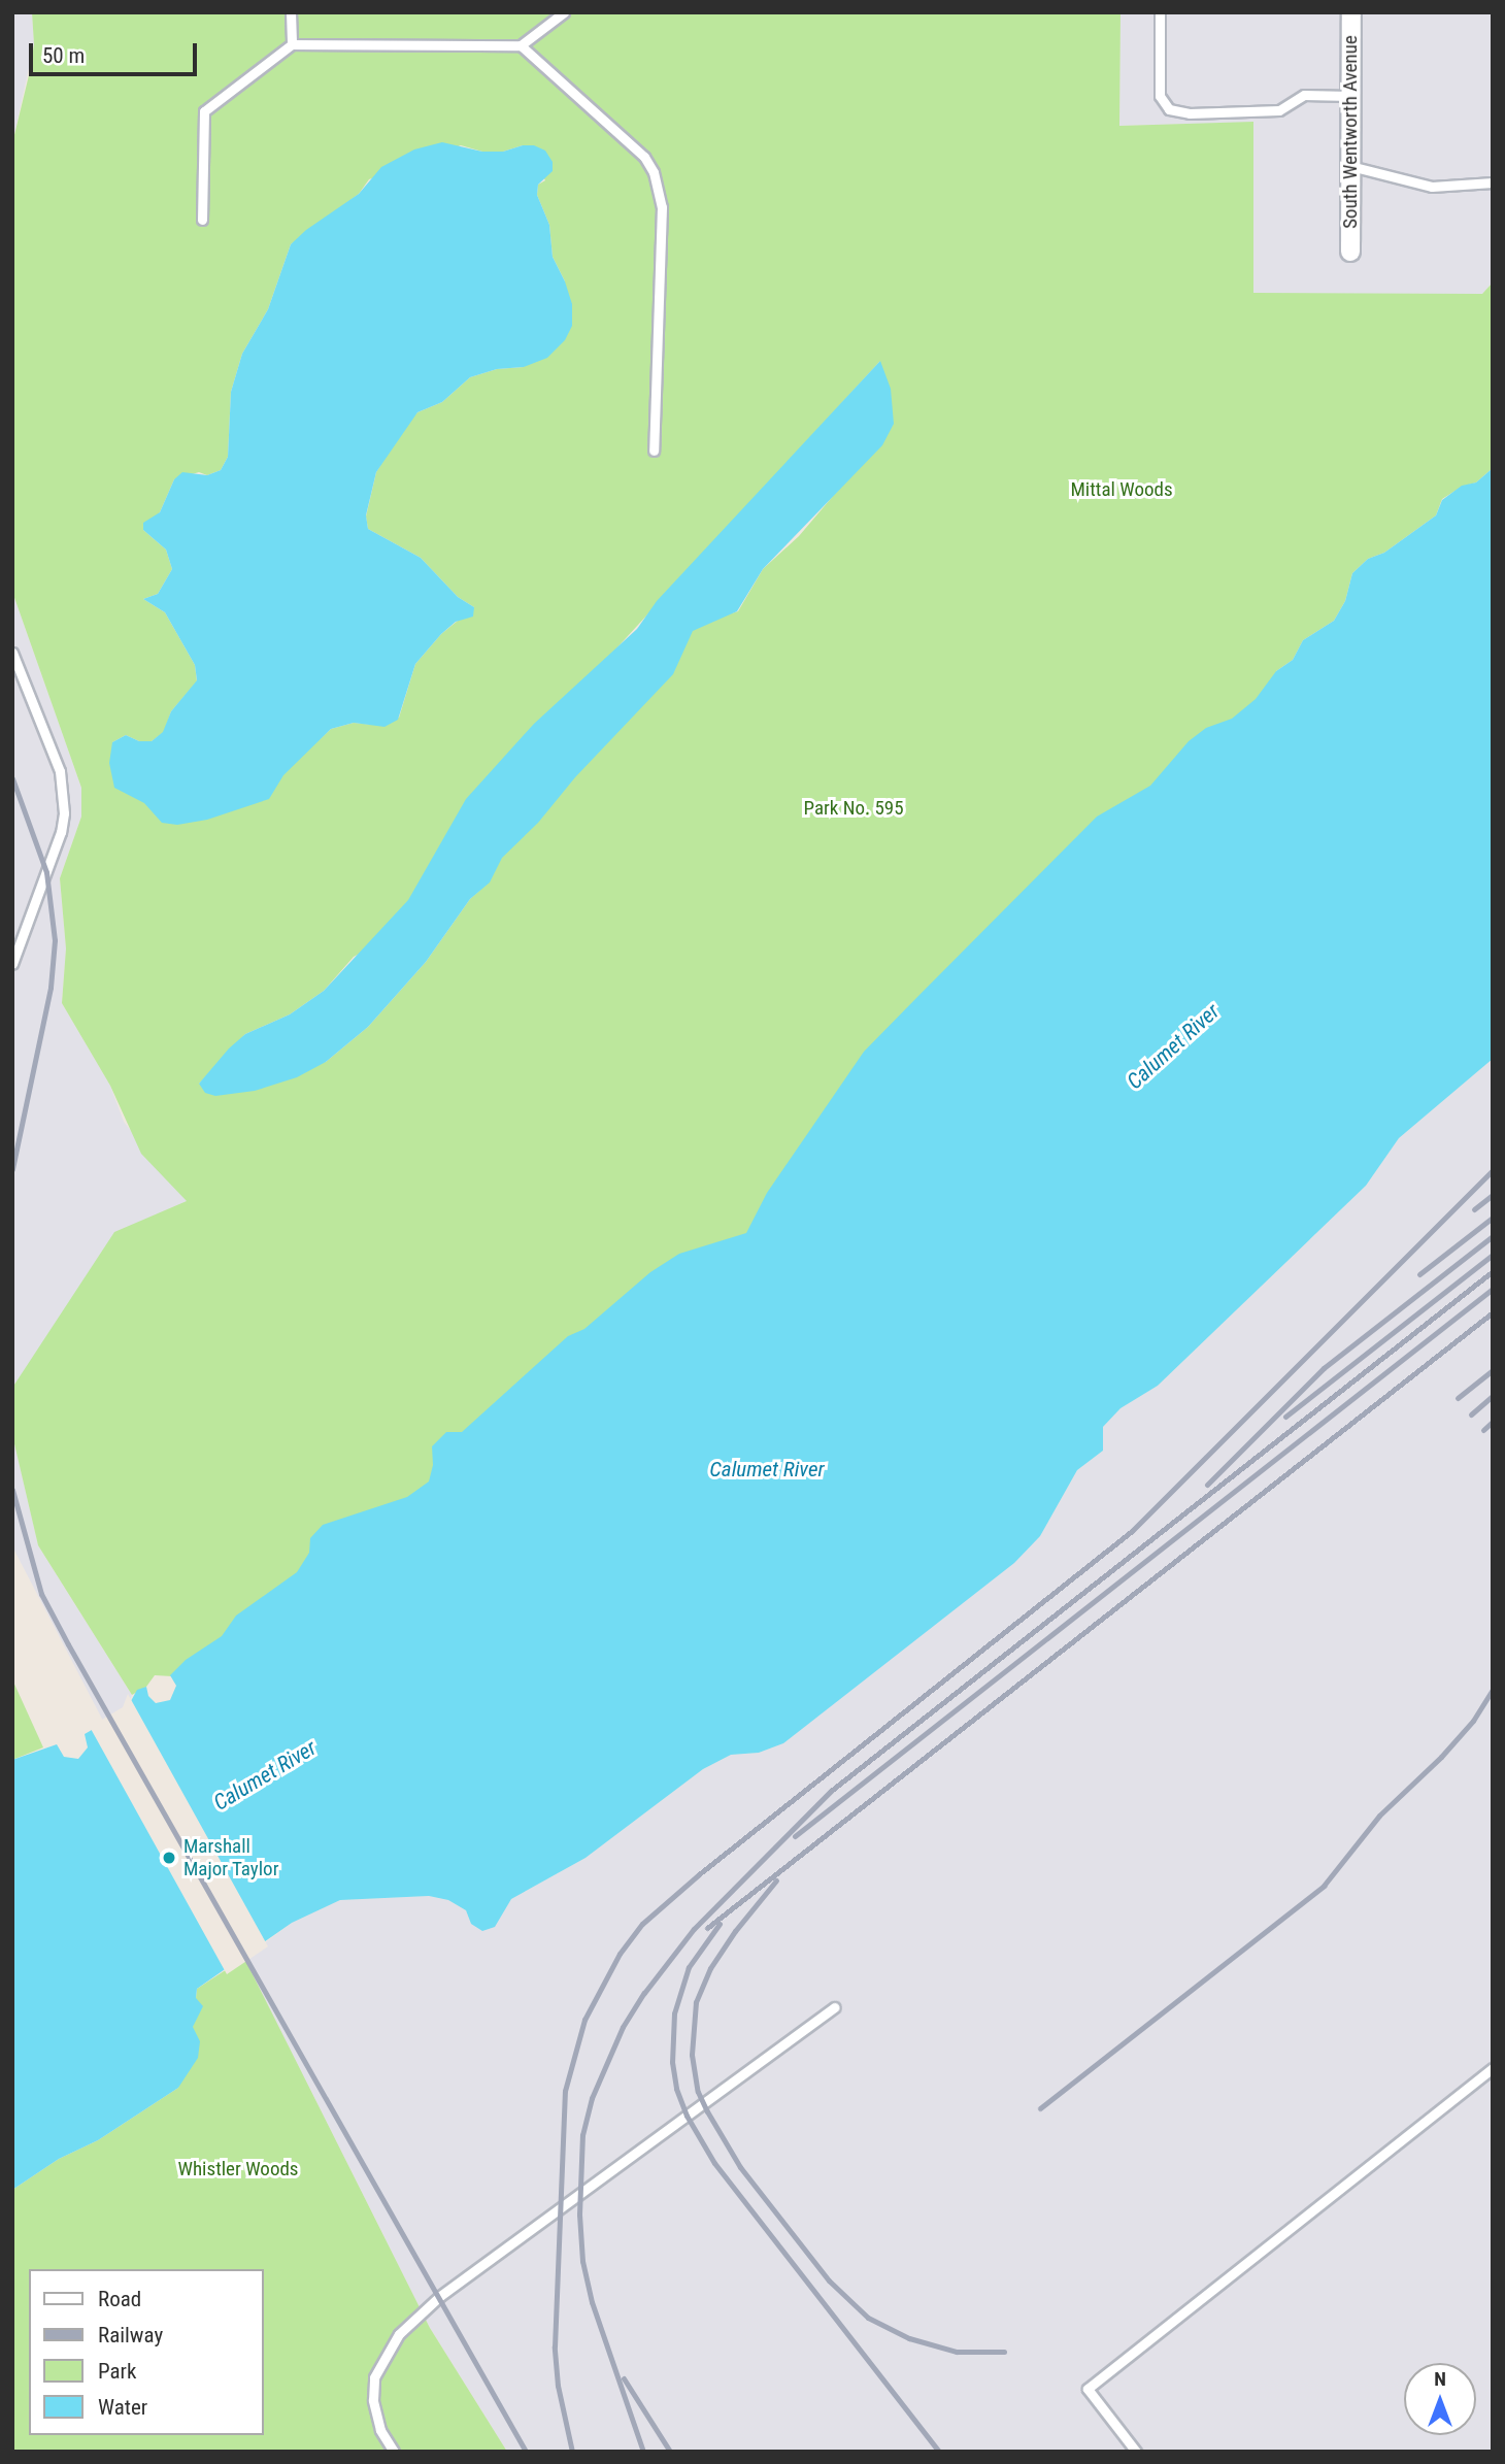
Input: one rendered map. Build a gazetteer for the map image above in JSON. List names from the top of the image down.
{
  "streets": {
    "street": ["South Wentworth Avenue"]
  },
  "water": ["Calumet River"],
  "parks": ["Mittal Woods", "Park No. 595", "Whistler Woods"],
  "places": ["Marshall Major Taylor"],
  "legend": [
    "Road",
    "Railway",
    "Park",
    "Water"
  ],
  "scale_bar": "50 m",
  "north": "top"
}
